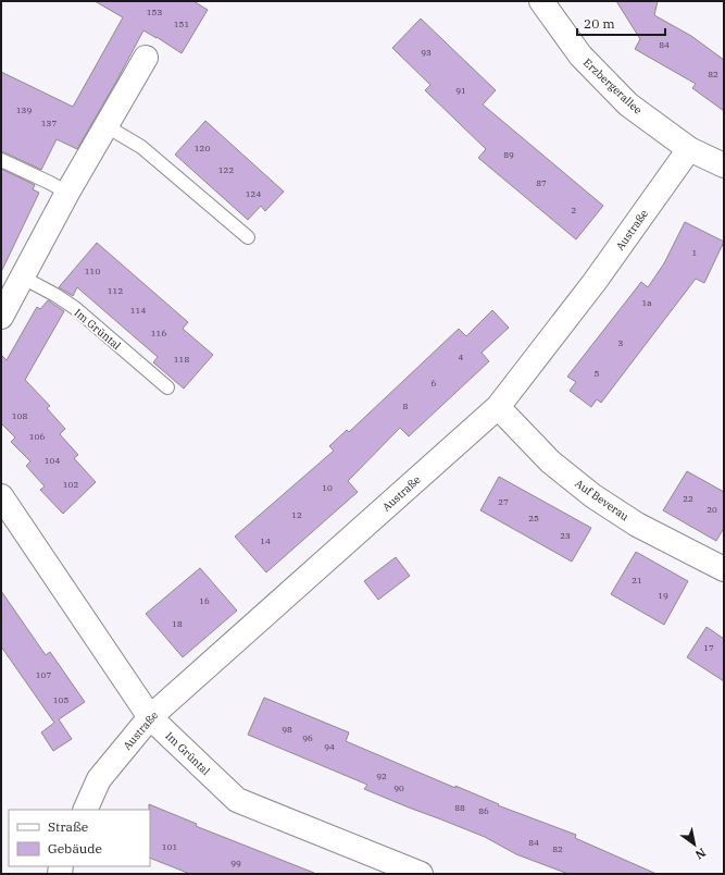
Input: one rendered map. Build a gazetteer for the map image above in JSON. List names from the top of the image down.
{
  "streets": {
    "street": [
      "Erzbergerallee",
      "Austraße",
      "Im Grüntal",
      "Auf Beverau"
    ]
  },
  "crossings": [
    ["Erzbergerallee", "Austraße"],
    ["Austraße", "Im Grüntal"],
    ["Austraße", "Auf Beverau"]
  ],
  "house_numbers": [
    "153",
    "151",
    "84",
    "93",
    "82",
    "91",
    "139",
    "137",
    "120",
    "89",
    "122",
    "87",
    "124",
    "2",
    "1",
    "110",
    "112",
    "1a",
    "114",
    "116",
    "3",
    "4",
    "118",
    "5",
    "6",
    "8",
    "108",
    "106",
    "104",
    "102",
    "10",
    "22",
    "27",
    "20",
    "12",
    "25",
    "23",
    "14",
    "21",
    "19",
    "16",
    "18",
    "17",
    "107",
    "105",
    "98",
    "96",
    "94",
    "92",
    "90",
    "88",
    "86",
    "84",
    "101",
    "82",
    "99"
  ],
  "legend": ["Straße", "Gebäude"],
  "scale_bar": "20 m",
  "north": "bottom right"
}
